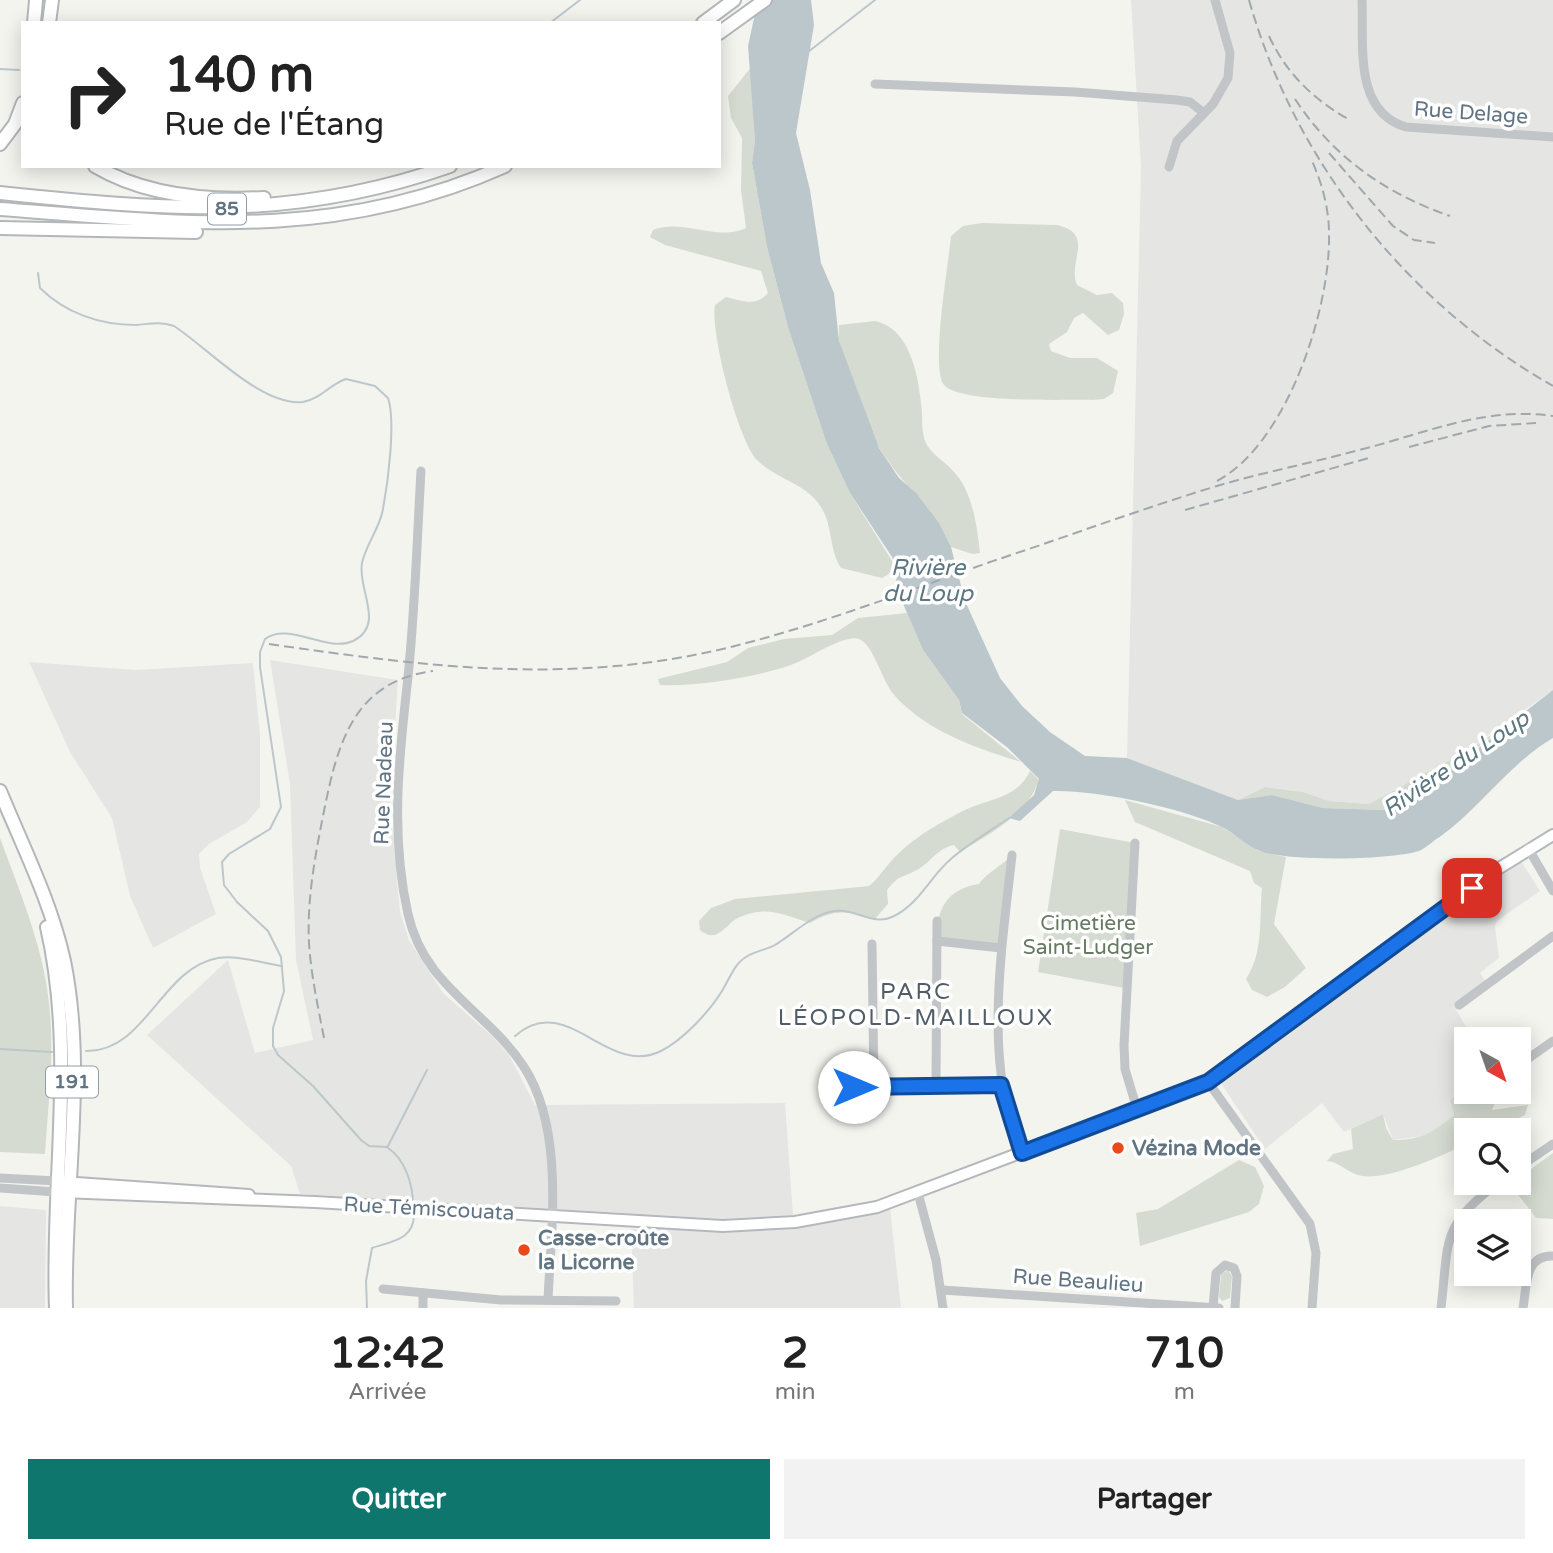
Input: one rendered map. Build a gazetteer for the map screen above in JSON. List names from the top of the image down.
{
  "streets": {
    "highway": ["85", "191"],
    "main road": ["Rue Témiscouata"],
    "street": ["Rue Delage", "Rue Nadeau", "Rue Beaulieu"]
  },
  "crossings": [
    ["Rue Nadeau", "Rue Témiscouata"],
    ["191", "Rue Témiscouata"]
  ],
  "districts": ["PARC LÉOPOLD-MAILLOUX"],
  "water": ["Rivière du Loup"],
  "parks": ["Cimetière Saint-Ludger"],
  "places": ["Vézina Mode", "Casse-croûte la Licorne"],
  "north": "bottom right",
  "page": {
    "turn": ["140 m", "Rue de l'Étang"],
    "eta": [
      "12:42",
      "Arrivée",
      "2",
      "min",
      "710",
      "m"
    ],
    "buttons": ["Quitter", "Partager"]
  }
}
